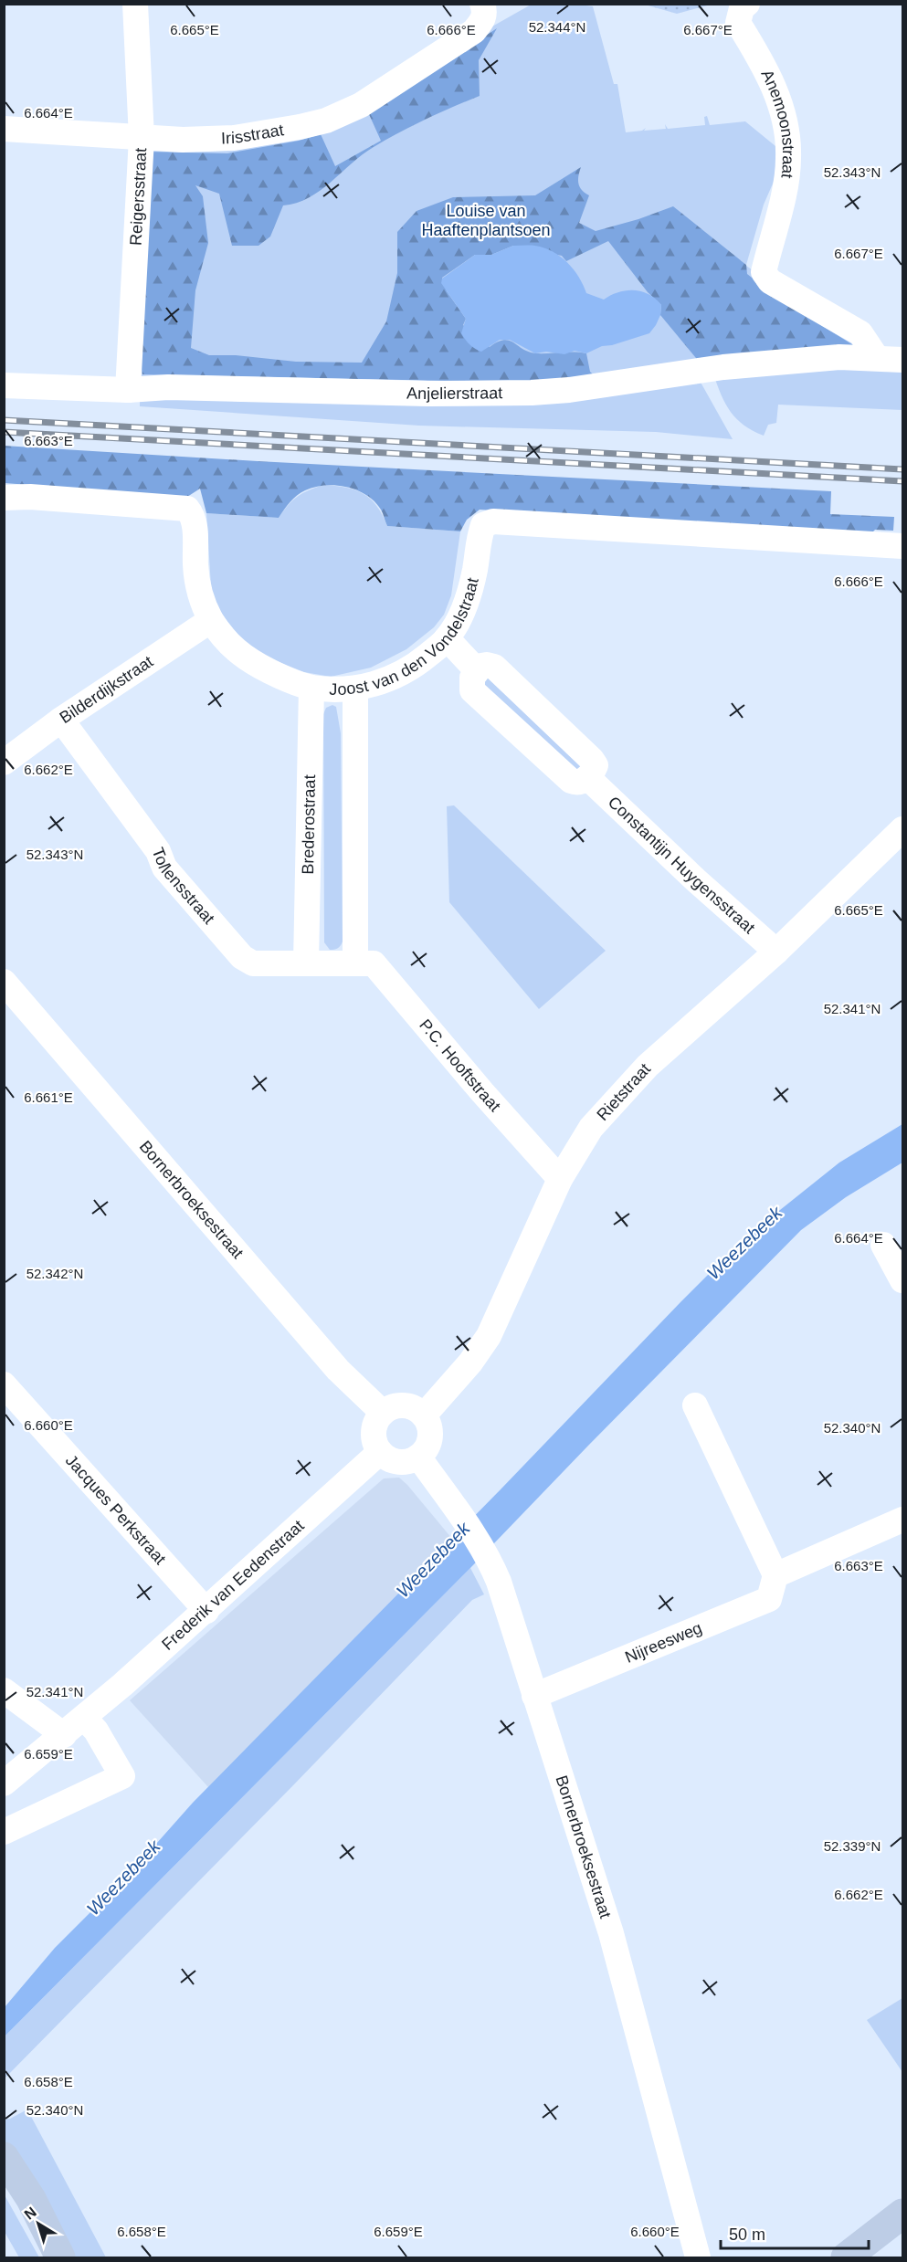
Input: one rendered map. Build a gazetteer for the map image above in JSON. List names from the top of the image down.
{
  "streets": {
    "street": [
      "Anemoonstraat",
      "Irisstraat",
      "Reigersstraat",
      "Anjelierstraat",
      "Joost van den Vondelstraat",
      "Bilderdijkstraat",
      "Brederostraat",
      "Constantijn Huygensstraat",
      "Tollensstraat",
      "P.C. Hooftstraat",
      "Rietstraat",
      "Bornerbroeksestraat",
      "Jacques Perkstraat",
      "Frederik van Eedenstraat",
      "Nijreesweg"
    ]
  },
  "crossings": [
    ["Anemoonstraat", "Anjelierstraat"],
    ["Irisstraat", "Reigersstraat"],
    ["Reigersstraat", "Anjelierstraat"],
    ["Joost van den Vondelstraat", "Bilderdijkstraat"],
    ["Joost van den Vondelstraat", "Brederostraat"],
    ["Joost van den Vondelstraat", "Constantijn Huygensstraat"],
    ["Bilderdijkstraat", "Tollensstraat"],
    ["Brederostraat", "Tollensstraat"],
    ["Constantijn Huygensstraat", "Rietstraat"],
    ["Tollensstraat", "P.C. Hooftstraat"],
    ["P.C. Hooftstraat", "Rietstraat"],
    ["Rietstraat", "Bornerbroeksestraat"],
    ["Rietstraat", "Frederik van Eedenstraat"],
    ["Bornerbroeksestraat", "Frederik van Eedenstraat"],
    ["Bornerbroeksestraat", "Nijreesweg"],
    ["Jacques Perkstraat", "Frederik van Eedenstraat"]
  ],
  "water": ["Weezebeek"],
  "parks": ["Louise van Haaftenplantsoen"],
  "scale_bar": "50 m",
  "north": "top left",
  "coordinates": [
    "52.344°N",
    "6.665°E",
    "6.666°E",
    "6.667°E",
    "6.664°E",
    "52.343°N",
    "6.663°E",
    "6.662°E",
    "52.341°N",
    "6.661°E",
    "52.342°N",
    "6.660°E",
    "52.340°N",
    "6.659°E",
    "52.339°N",
    "6.658°E"
  ]
}
